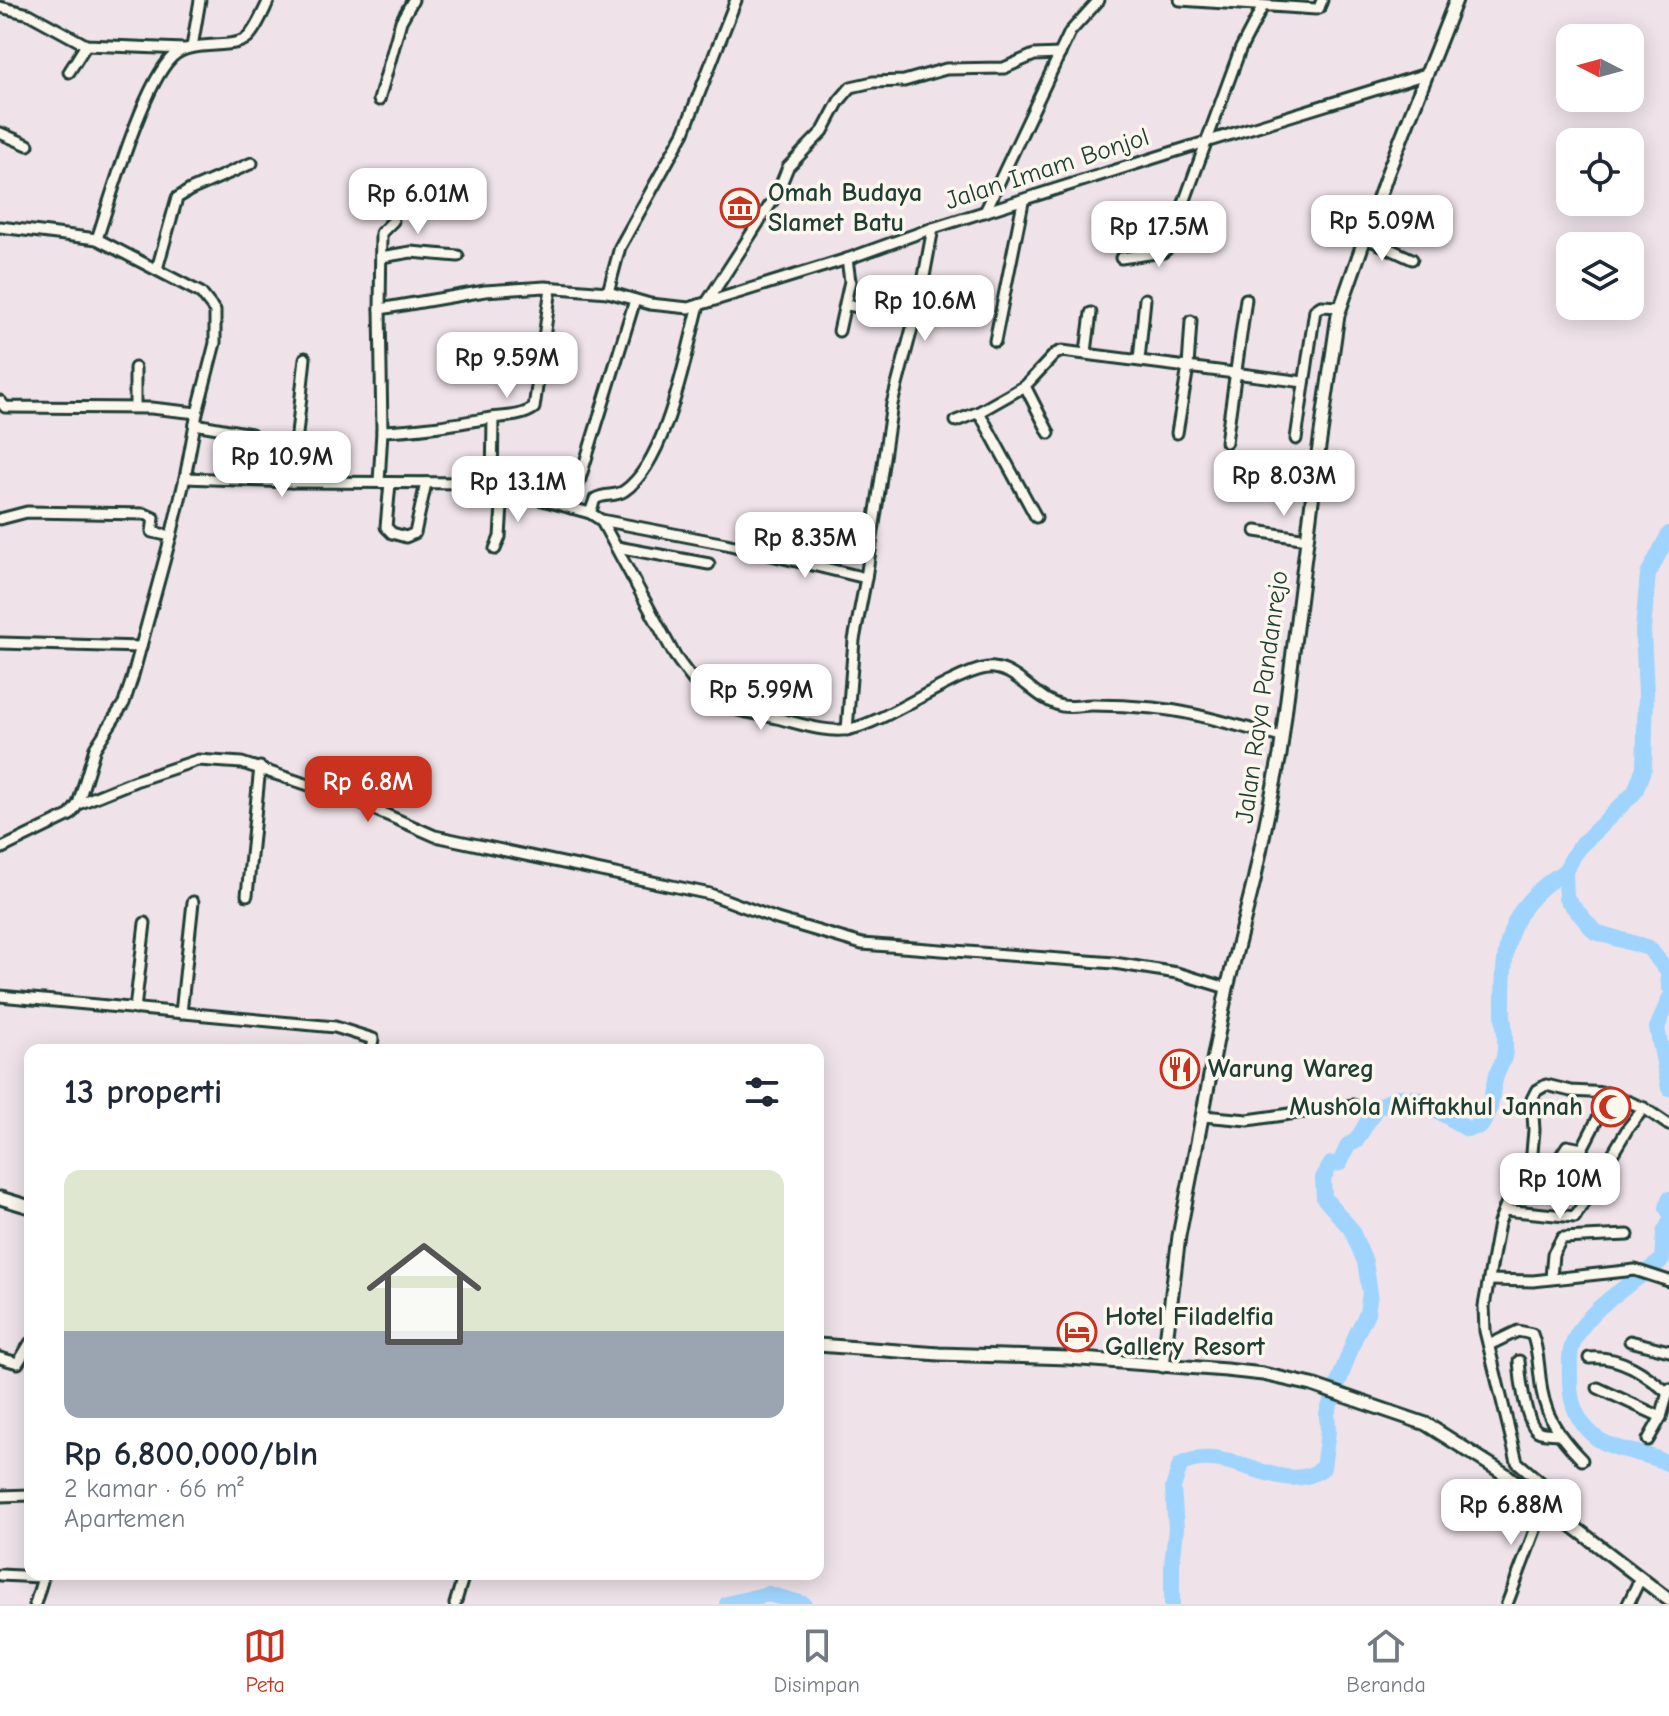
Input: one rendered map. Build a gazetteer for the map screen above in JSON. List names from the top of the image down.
{
  "streets": {
    "main road": ["Jalan Raya Pandanrejo"],
    "street": ["Jalan Imam Bonjol"]
  },
  "crossings": [
    ["Jalan Imam Bonjol", "Jalan Raya Pandanrejo"]
  ],
  "places": {
    "museum": ["Omah Budaya Slamet Batu"],
    "restaurant": ["Warung Wareg"],
    "mosque": ["Mushola Miftakhul Jannah"],
    "hotel": ["Hotel Filadelfia Gallery Resort"]
  },
  "north": "left",
  "page": {
    "price": [
      "Rp 6.01M",
      "Rp 5.09M",
      "Rp 17.5M",
      "Rp 10.6M",
      "Rp 9.59M",
      "Rp 10.9M",
      "Rp 8.03M",
      "Rp 13.1M",
      "Rp 8.35M",
      "Rp 5.99M",
      "Rp 6.8M",
      "Rp 10M",
      "Rp 6.88M"
    ],
    "heading": "13 properti",
    "list": [
      {
        "name": "Rp 6,800,000/bln",
        "note": "2 kamar · 66 m² · Apartemen"
      }
    ],
    "tabs": ["Peta", "Disimpan", "Beranda"]
  }
}
